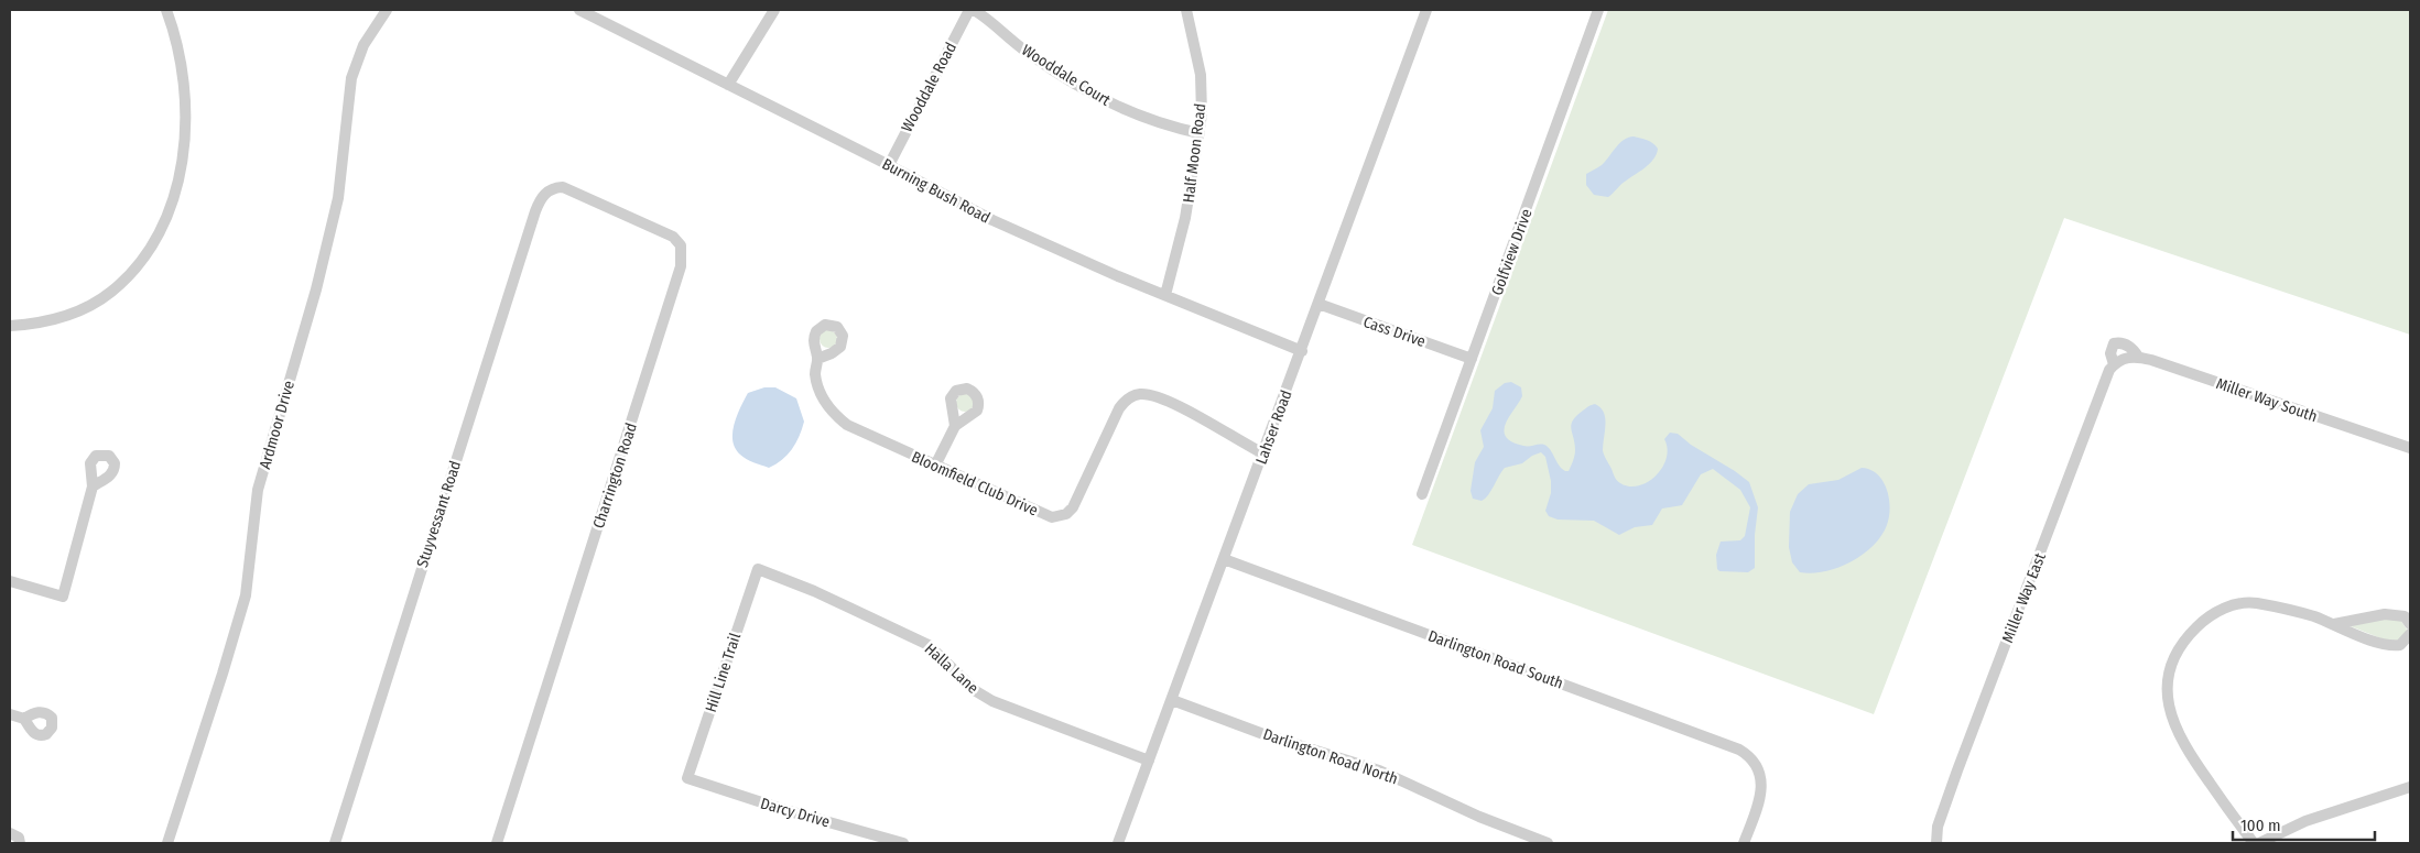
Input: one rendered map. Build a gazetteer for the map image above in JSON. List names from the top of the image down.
{
  "streets": {
    "street": [
      "Wooddale Court",
      "Wooddale Road",
      "Half Moon Road",
      "Burning Bush Road",
      "Golfview Drive",
      "Cass Drive",
      "Miller Way South",
      "Ardmoor Drive",
      "Lahser Road",
      "Charrington Road",
      "Bloomfield Club Drive",
      "Stuyvessant Road",
      "Miller Way East",
      "Darlington Road South",
      "Halla Lane",
      "Hill Line Trail",
      "Darlington Road North",
      "Darcy Drive"
    ]
  },
  "crossings": [
    ["Wooddale Court", "Wooddale Road"],
    ["Wooddale Court", "Half Moon Road"],
    ["Wooddale Road", "Burning Bush Road"],
    ["Half Moon Road", "Burning Bush Road"],
    ["Burning Bush Road", "Lahser Road"],
    ["Golfview Drive", "Cass Drive"],
    ["Cass Drive", "Lahser Road"],
    ["Miller Way South", "Miller Way East"],
    ["Lahser Road", "Bloomfield Club Drive"],
    ["Lahser Road", "Darlington Road South"],
    ["Lahser Road", "Halla Lane"],
    ["Lahser Road", "Darlington Road North"],
    ["Charrington Road", "Stuyvessant Road"],
    ["Halla Lane", "Hill Line Trail"],
    ["Hill Line Trail", "Darcy Drive"]
  ],
  "scale_bar": "100 m"
}
